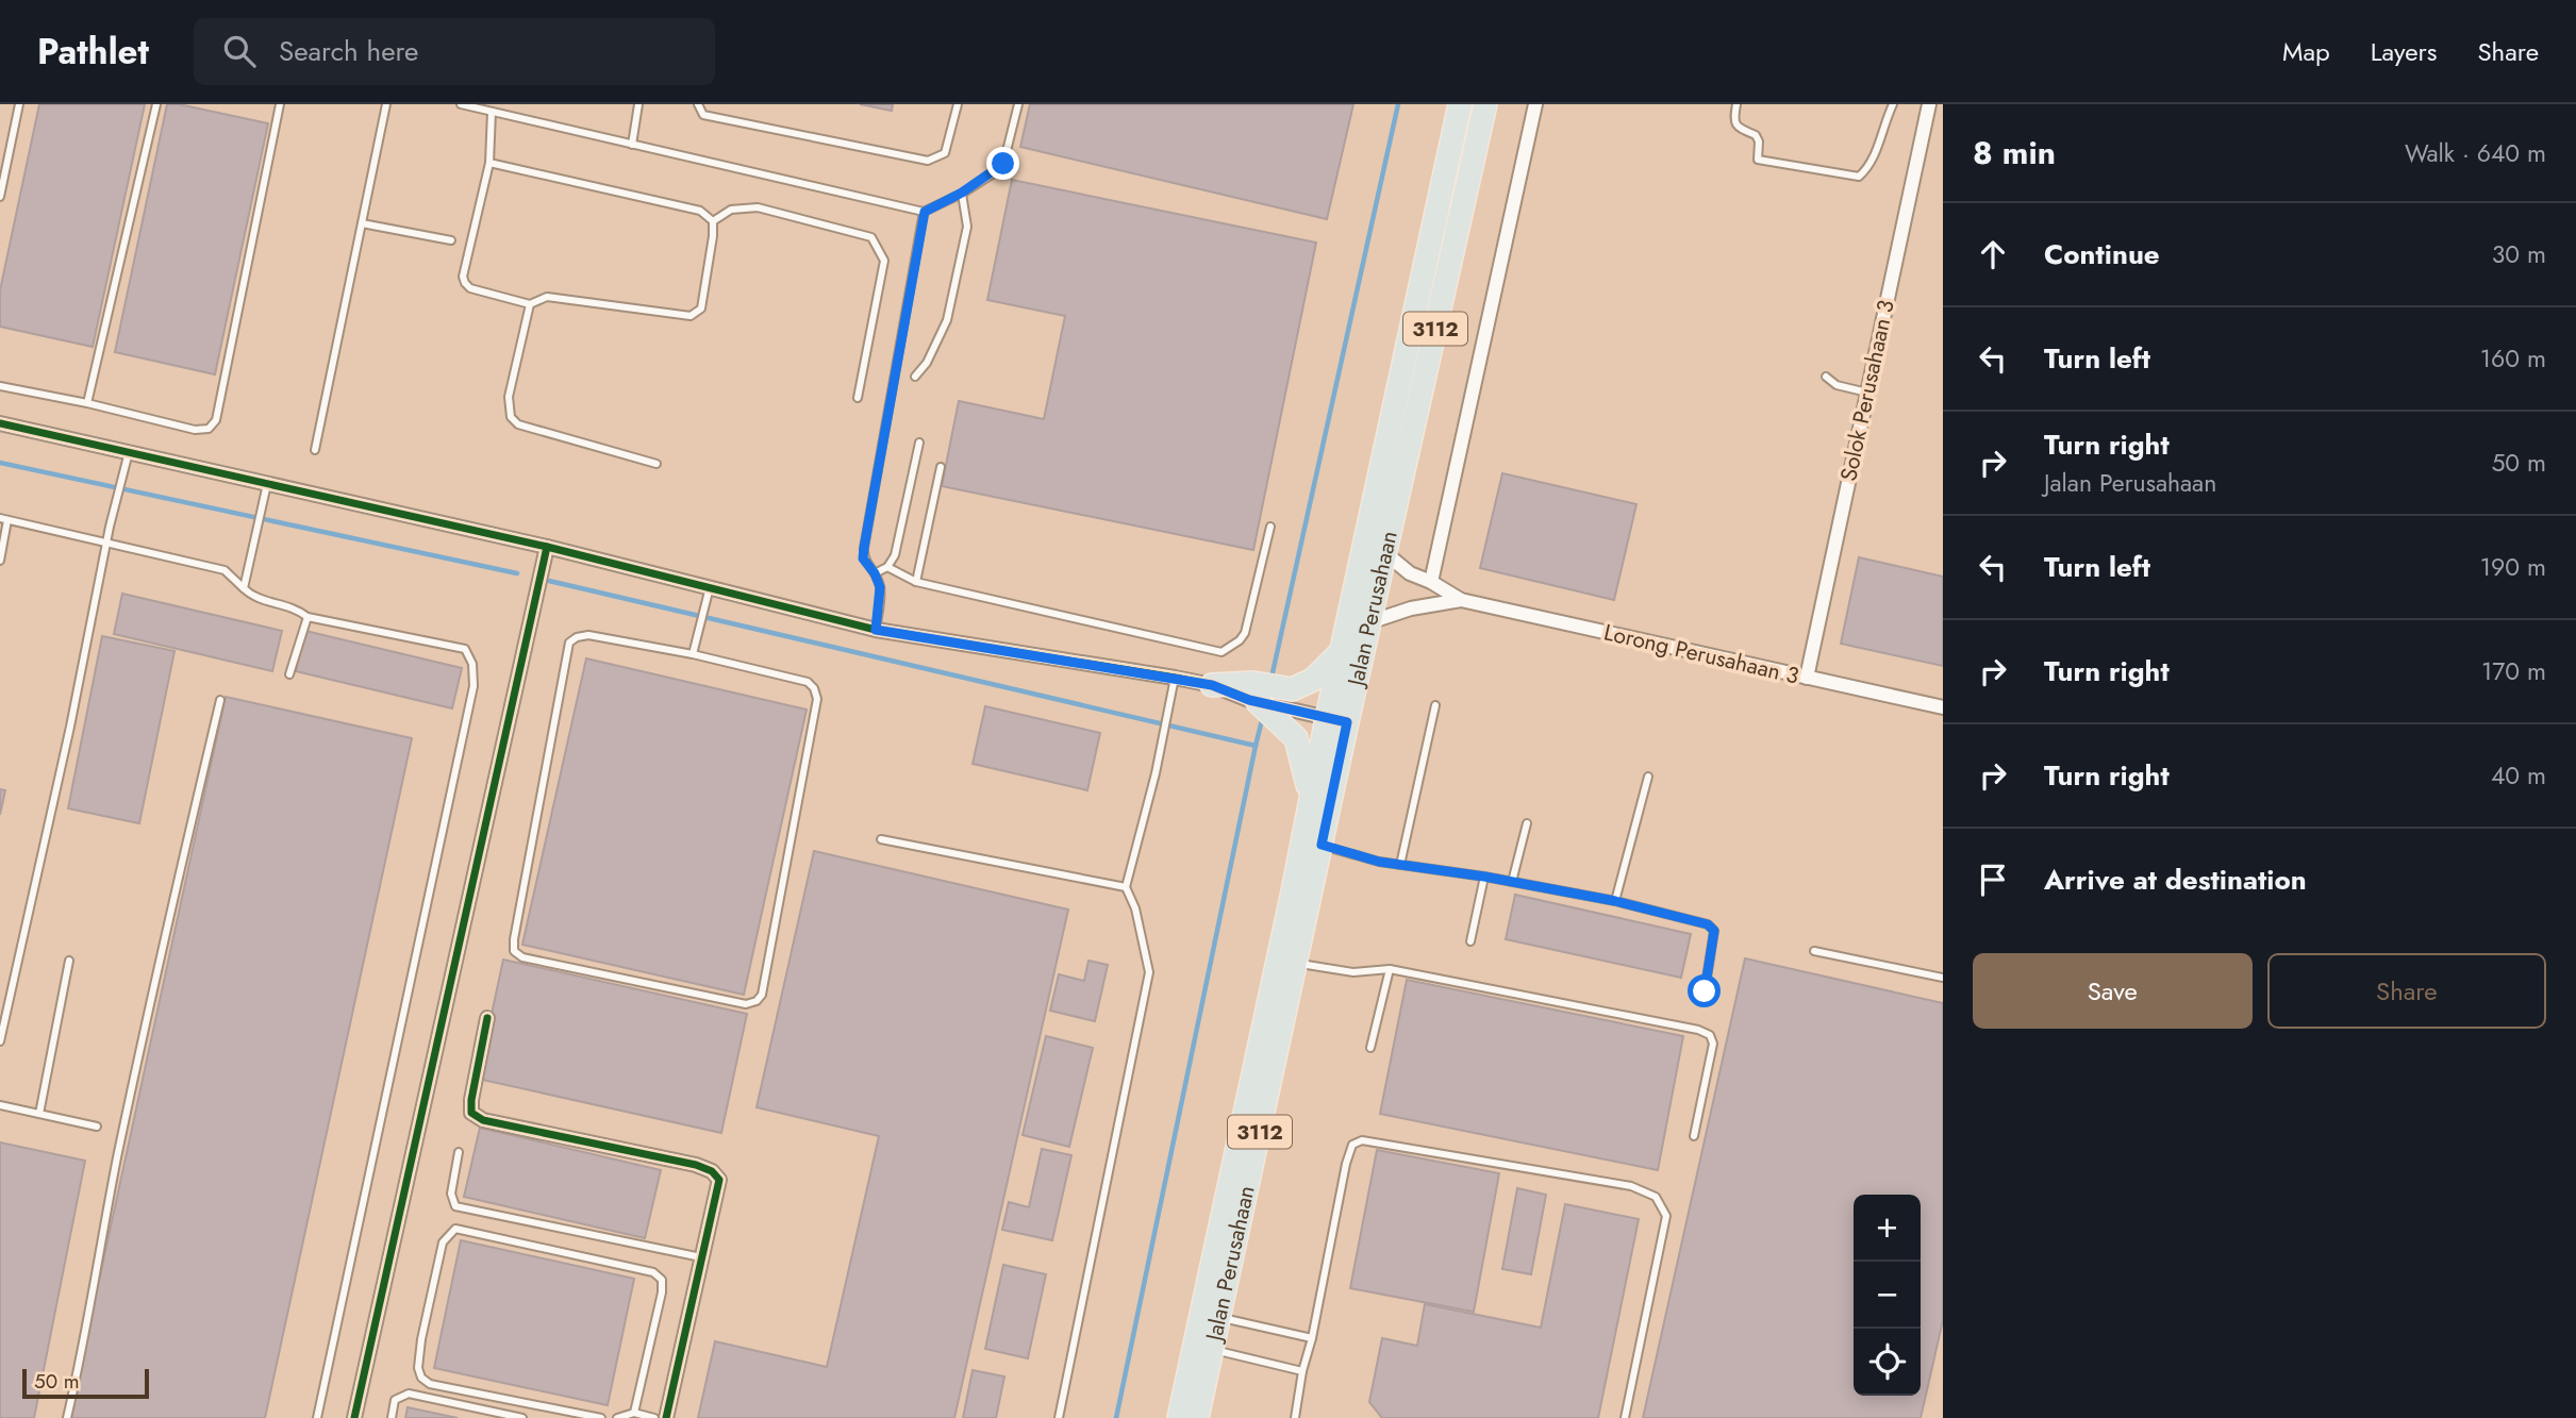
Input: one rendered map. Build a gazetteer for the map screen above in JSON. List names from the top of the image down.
{
  "streets": {
    "main road": ["3112", "Jalan Perusahaan"],
    "street": ["Solok Perusahaan 3", "Lorong Perusahaan 3"]
  },
  "crossings": [
    ["Solok Perusahaan 3", "Lorong Perusahaan 3"],
    ["Jalan Perusahaan", "Lorong Perusahaan 3"]
  ],
  "scale_bar": "50 m",
  "page": {
    "header": "Pathlet",
    "search": "Search here",
    "nav": ["Map", "Layers", "Share"],
    "heading": ["8 min", "Walk · 640 m"],
    "list": [
      ["Continue", "30 m"],
      ["Turn left", "160 m"],
      ["Turn right", "Jalan Perusahaan", "50 m"],
      ["Turn left", "190 m"],
      ["Turn right", "170 m"],
      ["Turn right", "40 m"],
      "Arrive at destination"
    ],
    "buttons": ["Save", "Share"],
    "map_buttons": ["+", "−"],
    "scale": "50 m"
  }
}
